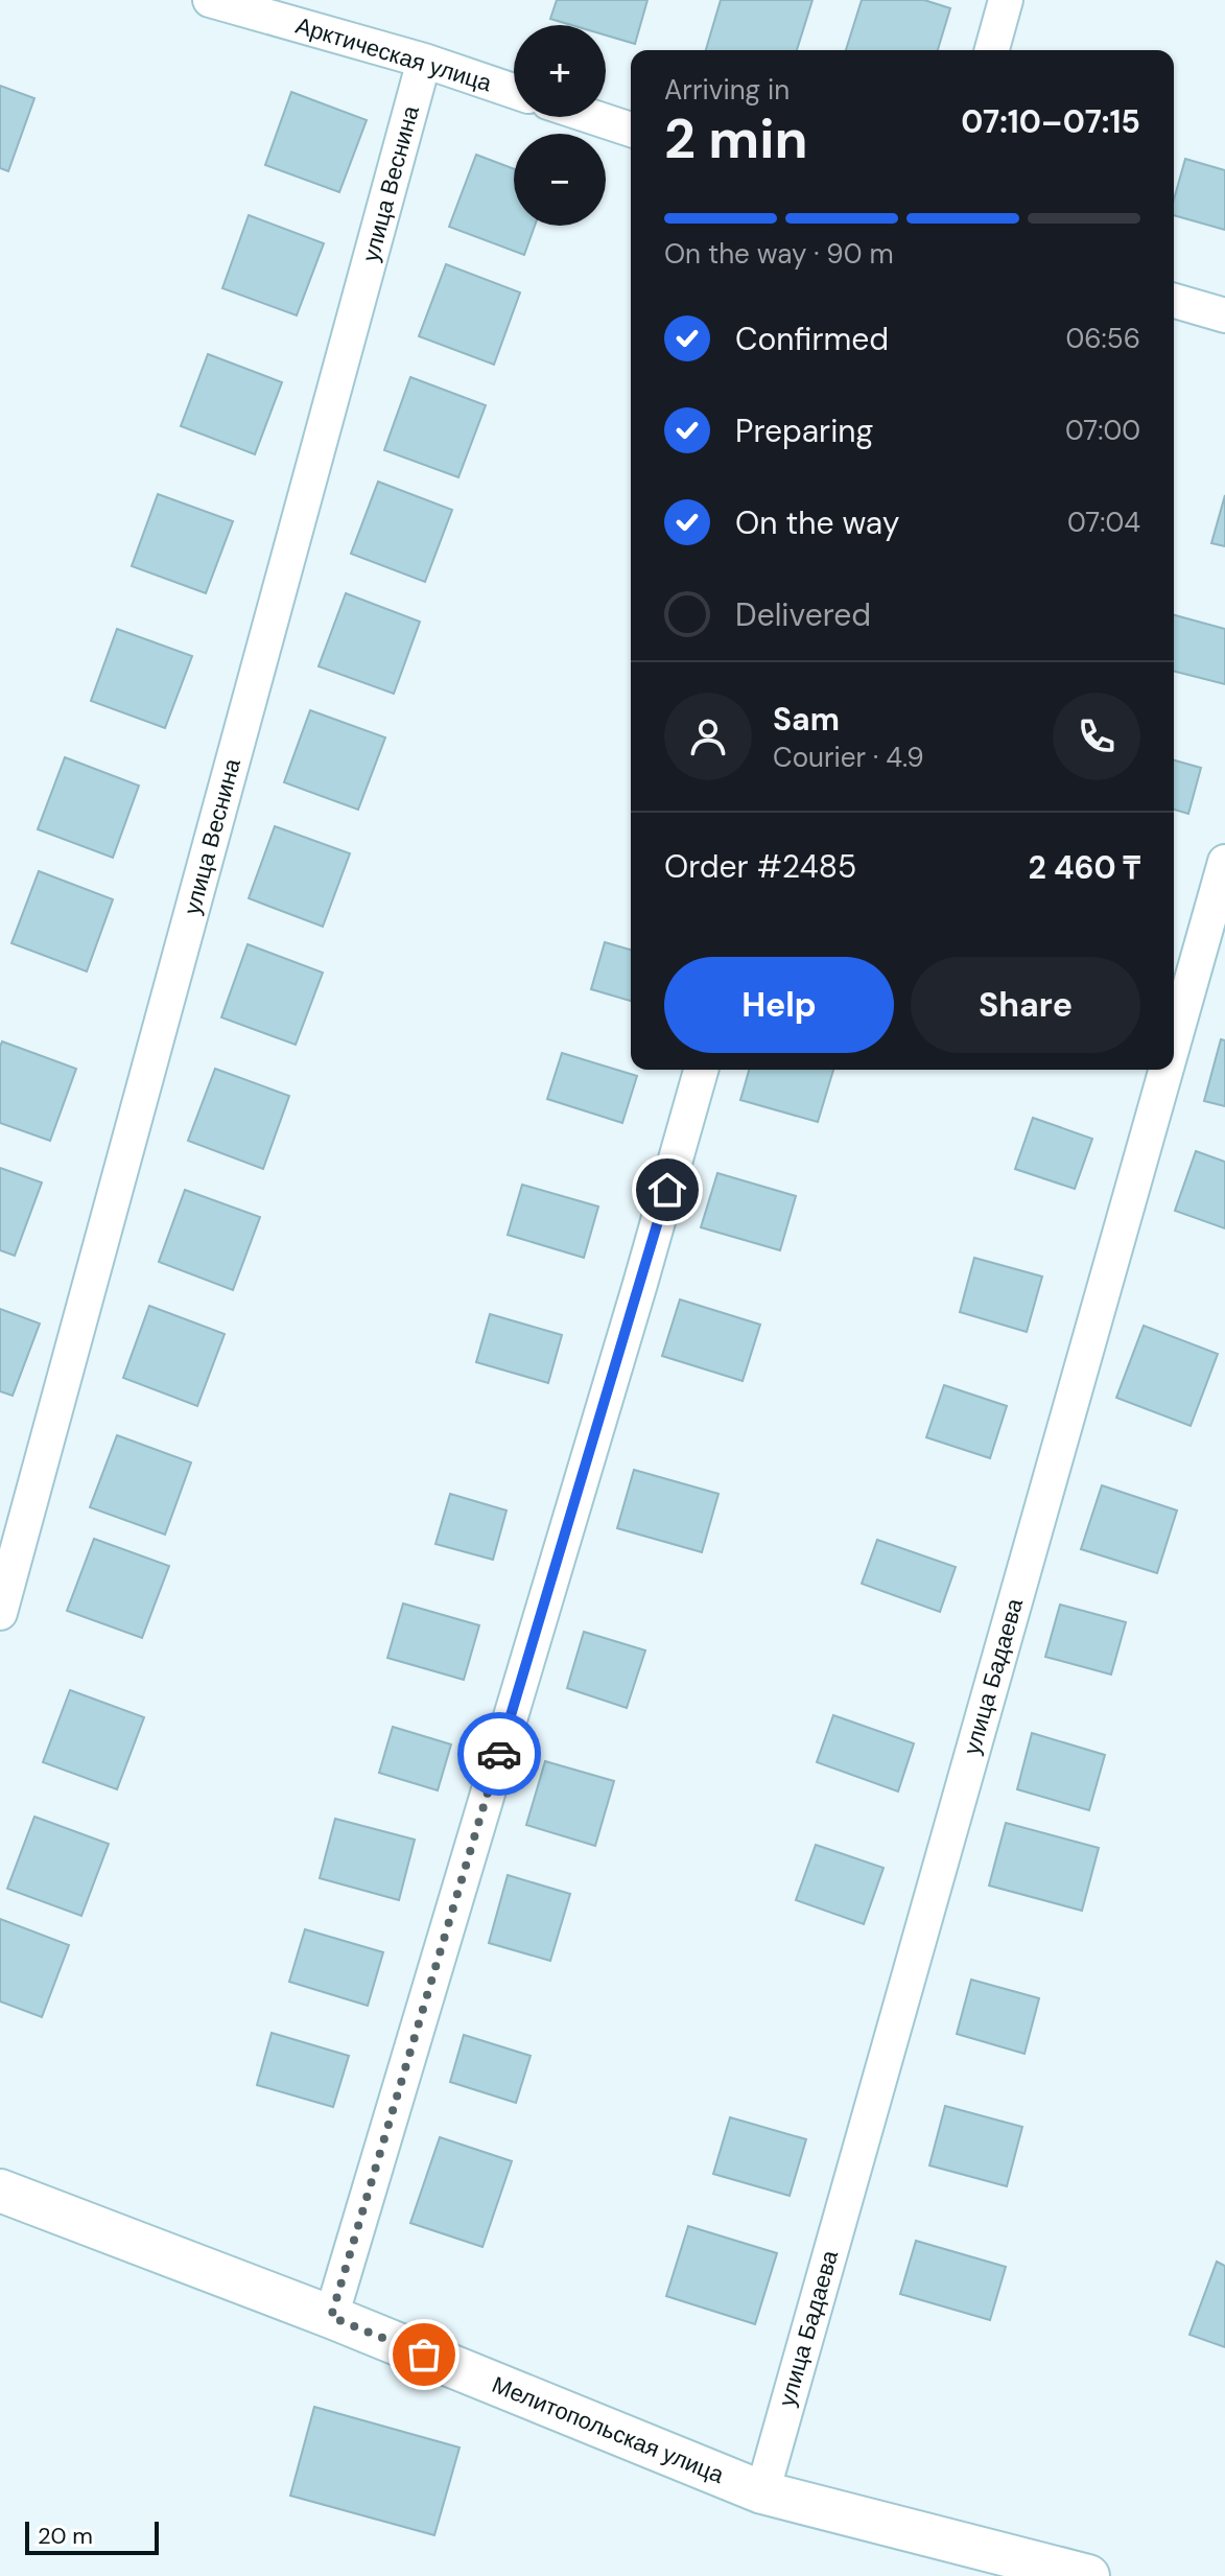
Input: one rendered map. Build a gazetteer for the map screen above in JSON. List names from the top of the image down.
{
  "streets": {
    "street": [
      "Арктическая улица",
      "улица Веснина",
      "улица Бадаева",
      "Мелитопольская улица"
    ]
  },
  "crossings": [
    ["Арктическая улица", "улица Веснина"],
    ["улица Бадаева", "Мелитопольская улица"]
  ],
  "scale_bar": "20 m",
  "page": {
    "map_buttons": ["+", "−"],
    "heading": ["2 min", "Arriving in", "07:10–07:15"],
    "panel": [
      "Sam",
      "Courier · 4.9",
      "Order #2485",
      "2 460 ₸"
    ],
    "bar": "On the way · 90 m",
    "list": [
      ["Confirmed", "06:56"],
      ["Preparing", "07:00"],
      ["On the way", "07:04"],
      "Delivered"
    ],
    "buttons": ["Help", "Share"],
    "scale": "20 m"
  }
}
